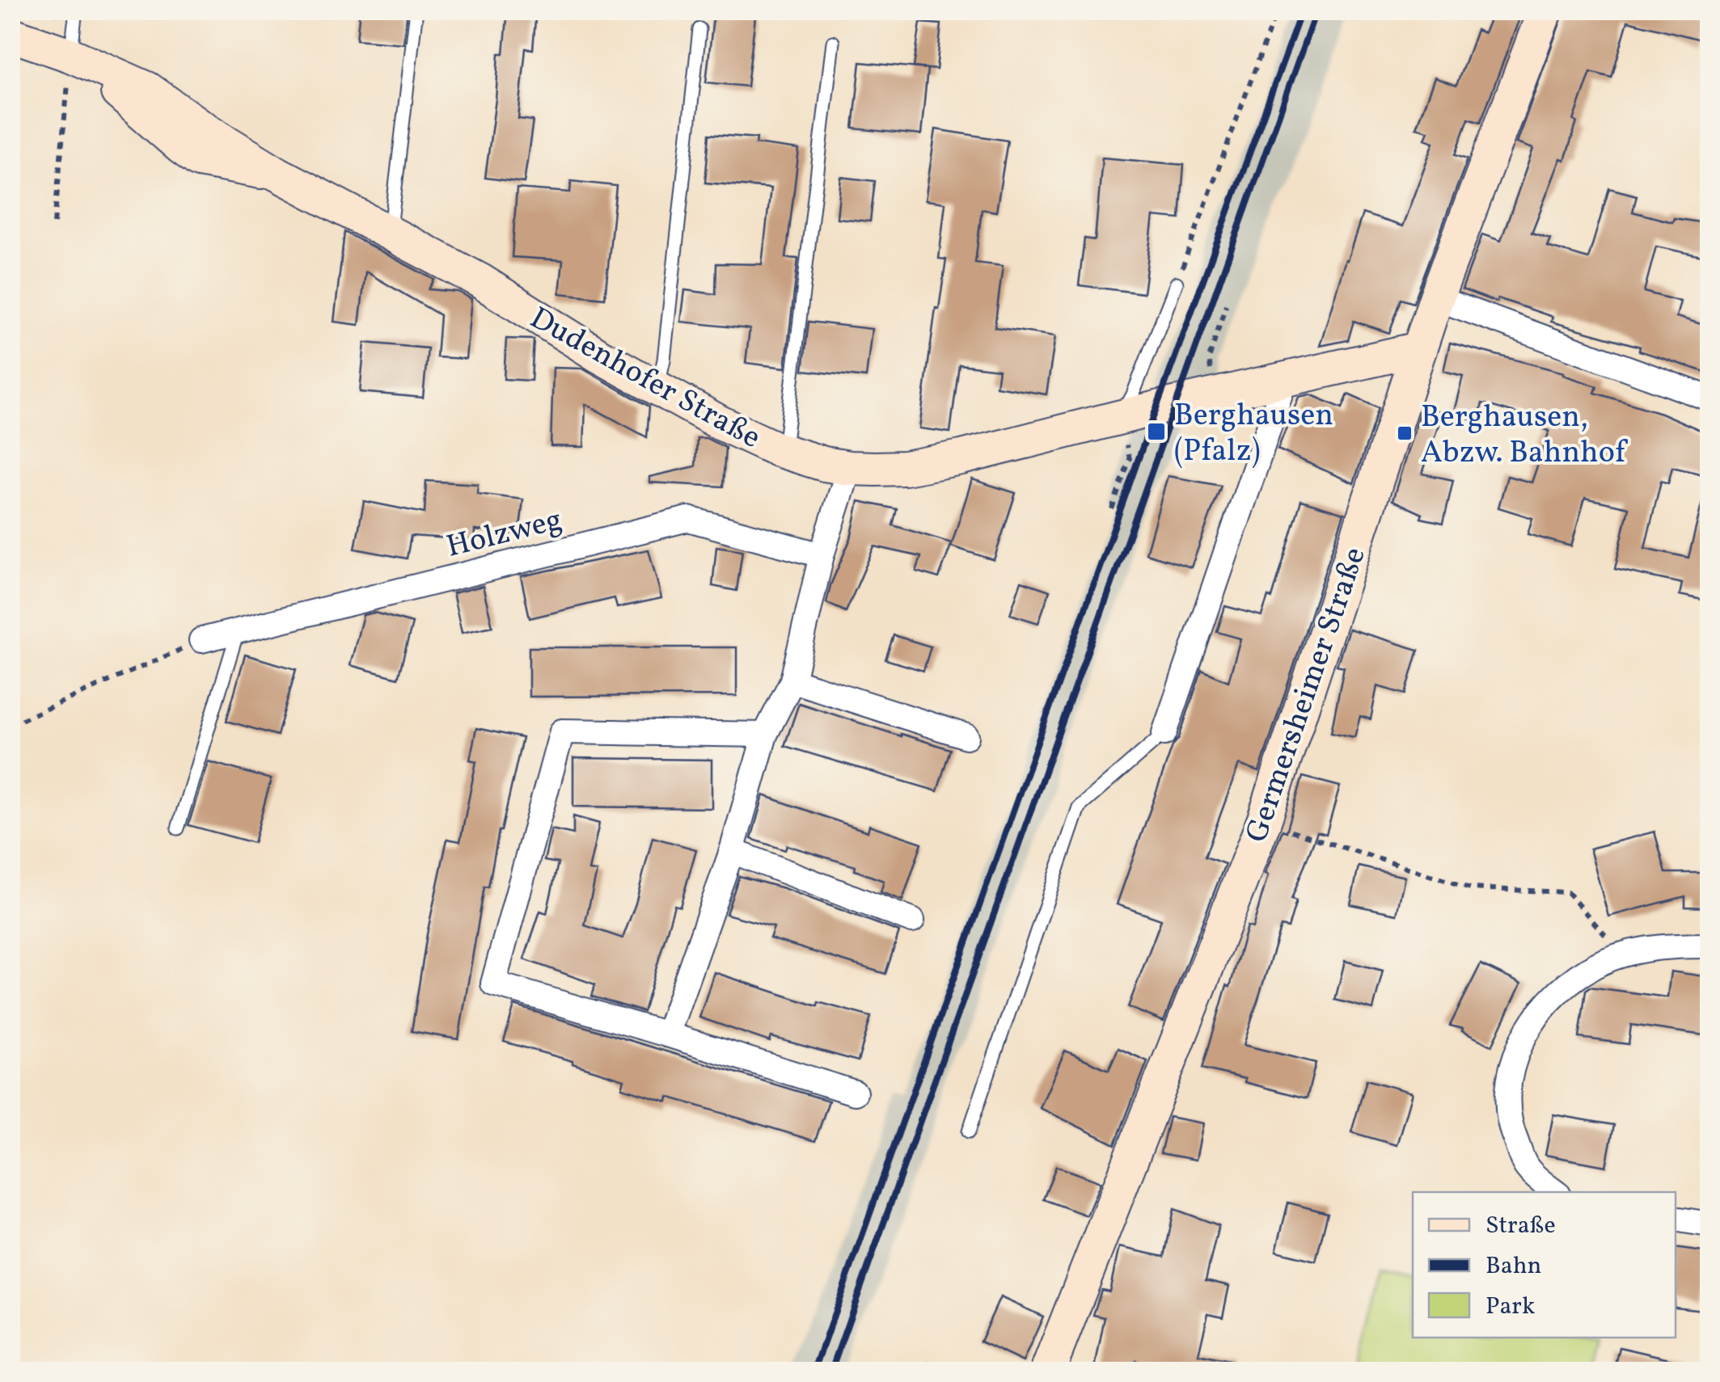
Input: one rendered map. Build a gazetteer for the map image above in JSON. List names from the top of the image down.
{
  "streets": {
    "street": ["Dudenhofer Straße", "Holzweg", "Germersheimer Straße"]
  },
  "crossings": [
    ["Dudenhofer Straße", "Germersheimer Straße"]
  ],
  "places": {
    "transit": ["Berghausen (Pfalz)", "Berghausen, Abzw. Bahnhof"]
  },
  "legend": ["Straße", "Bahn", "Park"]
}
